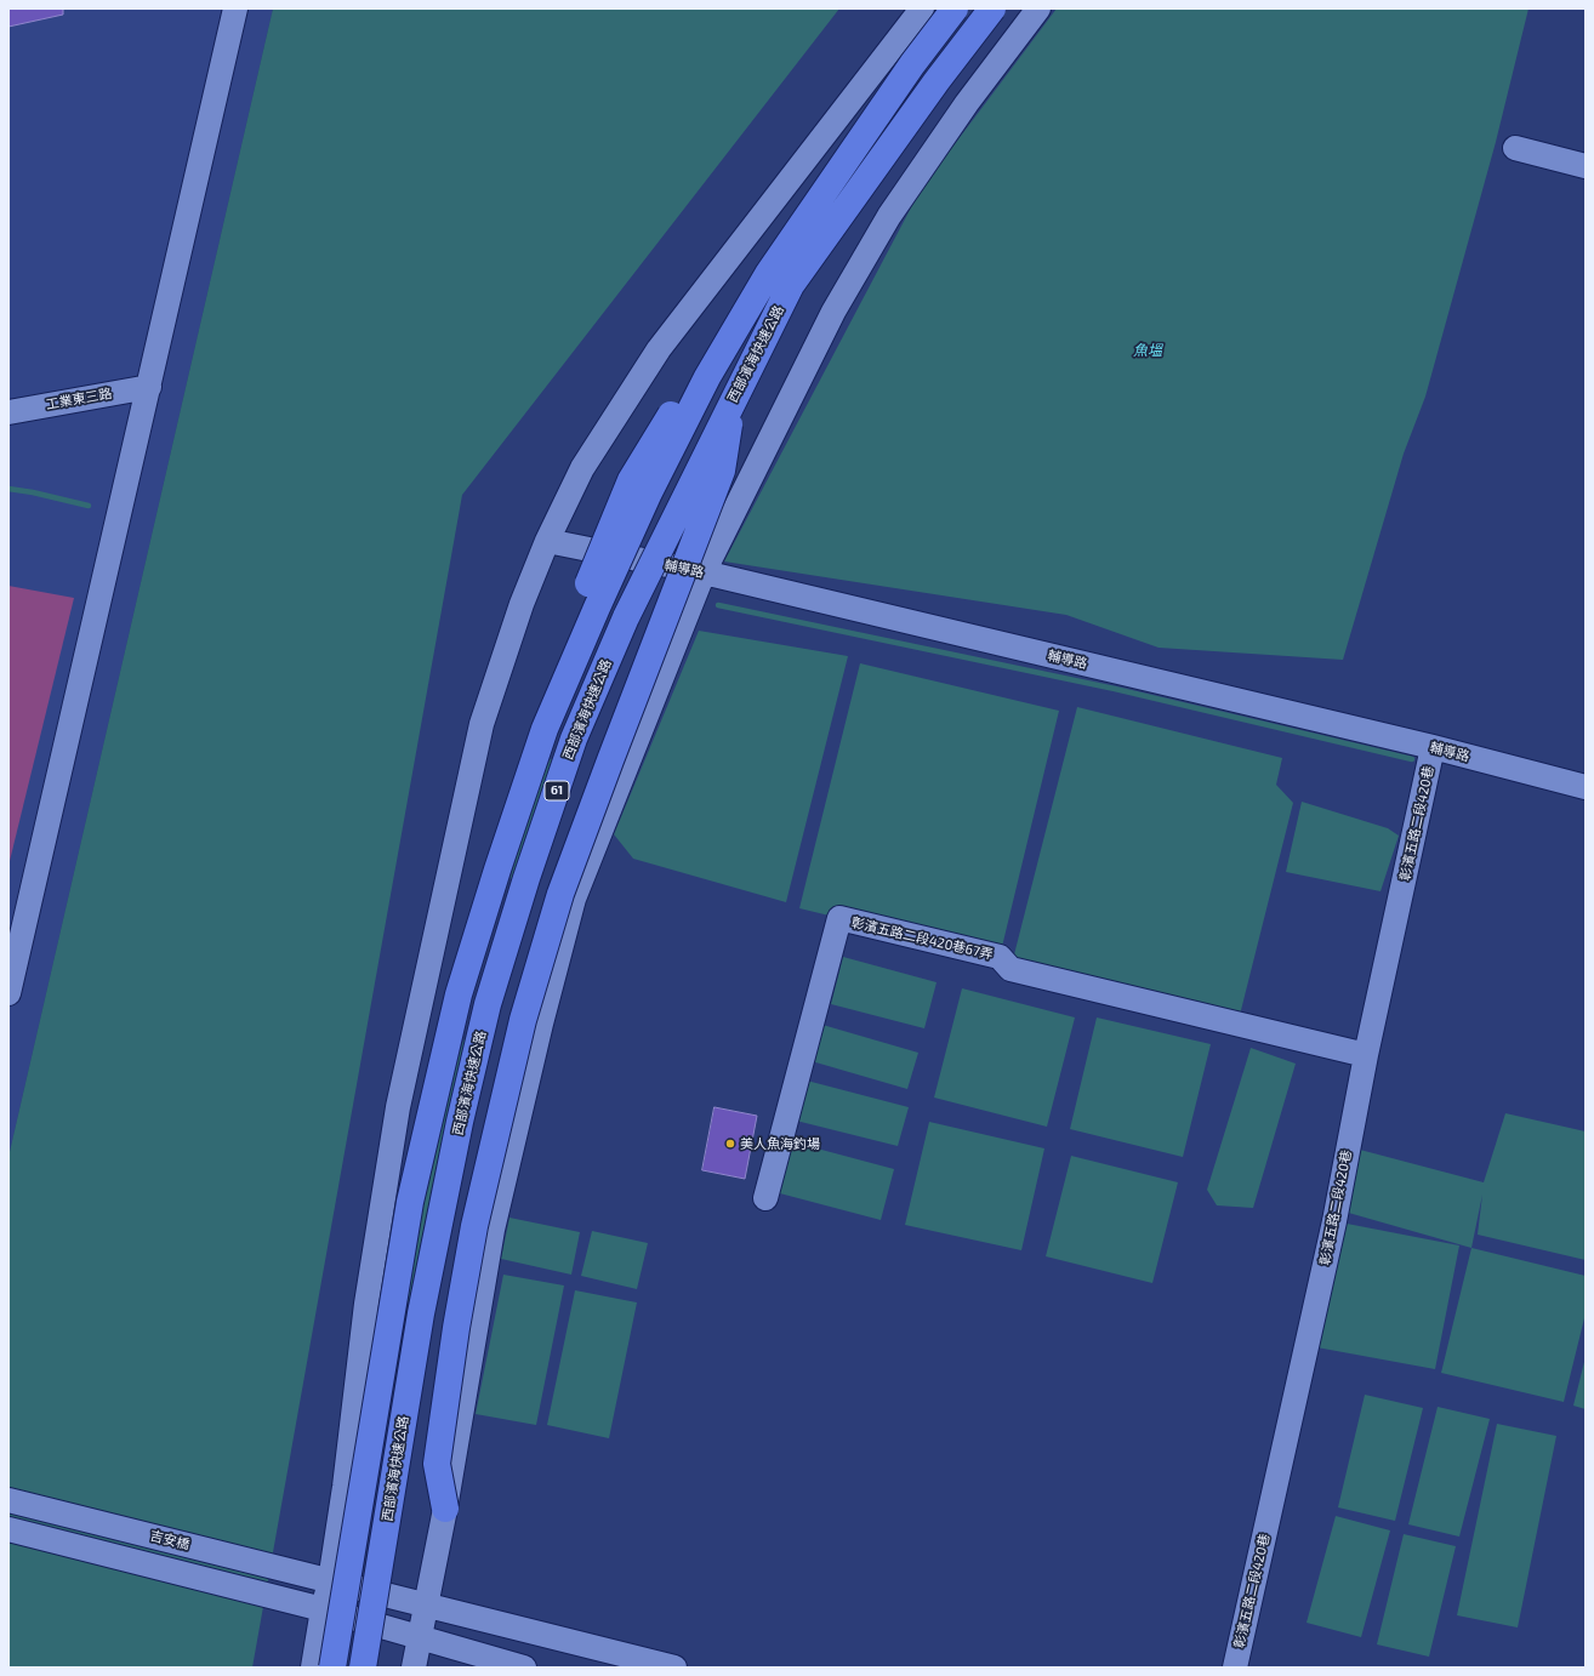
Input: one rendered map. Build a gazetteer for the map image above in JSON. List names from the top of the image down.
{
  "streets": {
    "highway": ["西部濱海快速公路", "61"],
    "street": [
      "工業東三路",
      "輔導路",
      "彰濱五路二段420巷",
      "彰濱五路二段420巷67弄",
      "吉安橋"
    ]
  },
  "crossings": [
    ["輔導路", "彰濱五路二段420巷"],
    ["彰濱五路二段420巷", "彰濱五路二段420巷67弄"]
  ],
  "water": ["魚塭"],
  "places": ["美人魚海釣場"]
}
